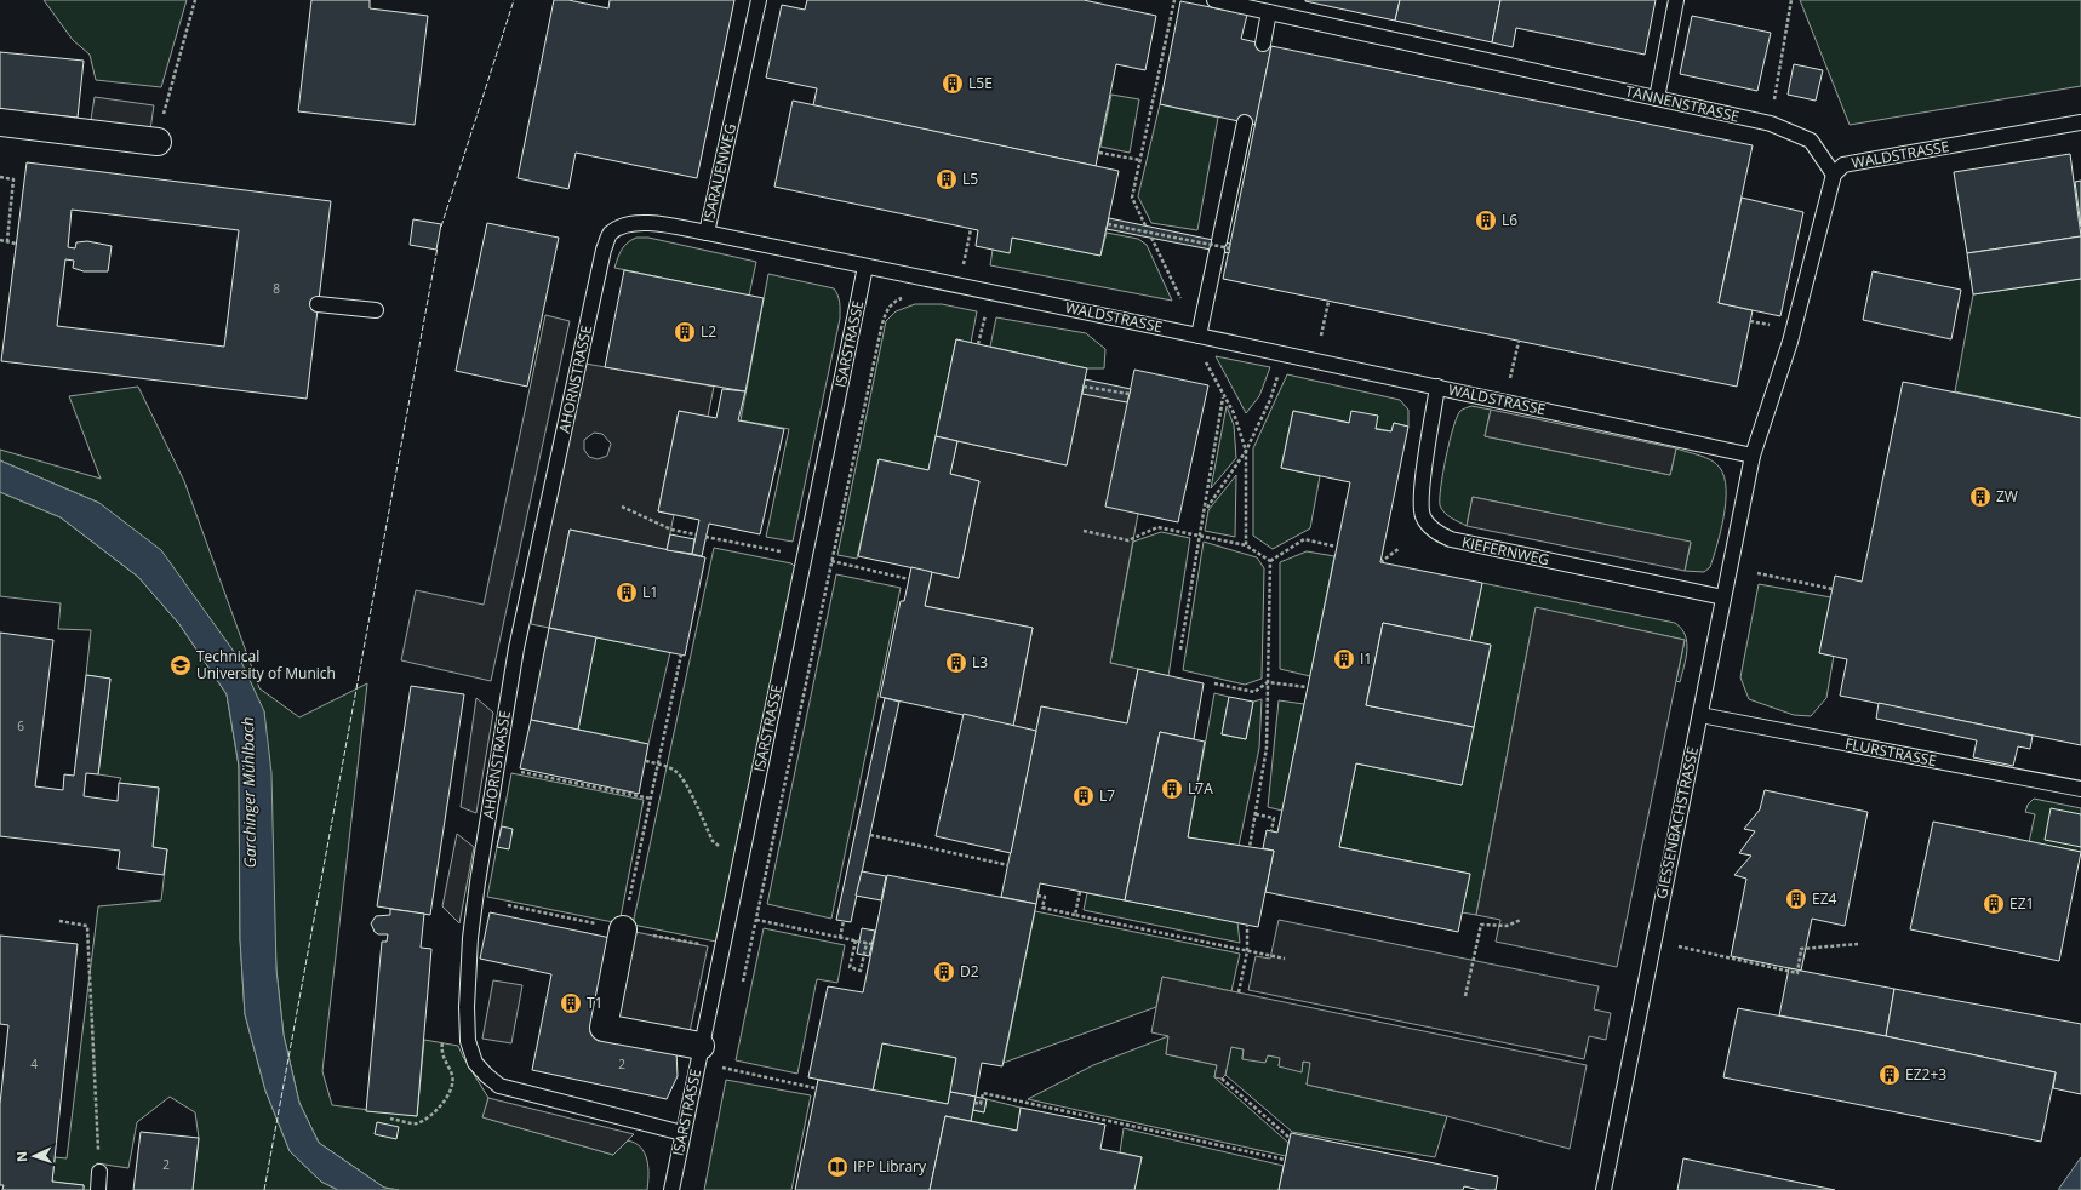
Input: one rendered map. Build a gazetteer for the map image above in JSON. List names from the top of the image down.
{
  "streets": {
    "lane": [
      "TANNENSTRASSE",
      "WALDSTRASSE",
      "ISARAUENWEG",
      "ISARSTRASSE",
      "AHORNSTRASSE",
      "KIEFERNWEG",
      "FLURSTRASSE",
      "GIESSENBACHSTRASSE"
    ]
  },
  "crossings": [
    ["TANNENSTRASSE", "WALDSTRASSE"],
    ["WALDSTRASSE", "ISARAUENWEG"],
    ["WALDSTRASSE", "ISARSTRASSE"],
    ["WALDSTRASSE", "KIEFERNWEG"],
    ["WALDSTRASSE", "GIESSENBACHSTRASSE"],
    ["ISARAUENWEG", "AHORNSTRASSE"],
    ["ISARSTRASSE", "AHORNSTRASSE"],
    ["KIEFERNWEG", "GIESSENBACHSTRASSE"],
    ["FLURSTRASSE", "GIESSENBACHSTRASSE"]
  ],
  "water": ["Garchinger Mühlbach"],
  "places": {
    "building": [
      "L5E",
      "L5",
      "L6",
      "L2",
      "ZW",
      "L1",
      "I1",
      "L3",
      "L7A",
      "L7",
      "EZ4",
      "EZ1",
      "D2",
      "T1",
      "EZ2+3"
    ],
    "school or university": ["Technical University of Munich"],
    "library": ["IPP Library"]
  },
  "house_numbers": [
    "8",
    "6",
    "4",
    "2",
    "2"
  ],
  "north": "left"
}
